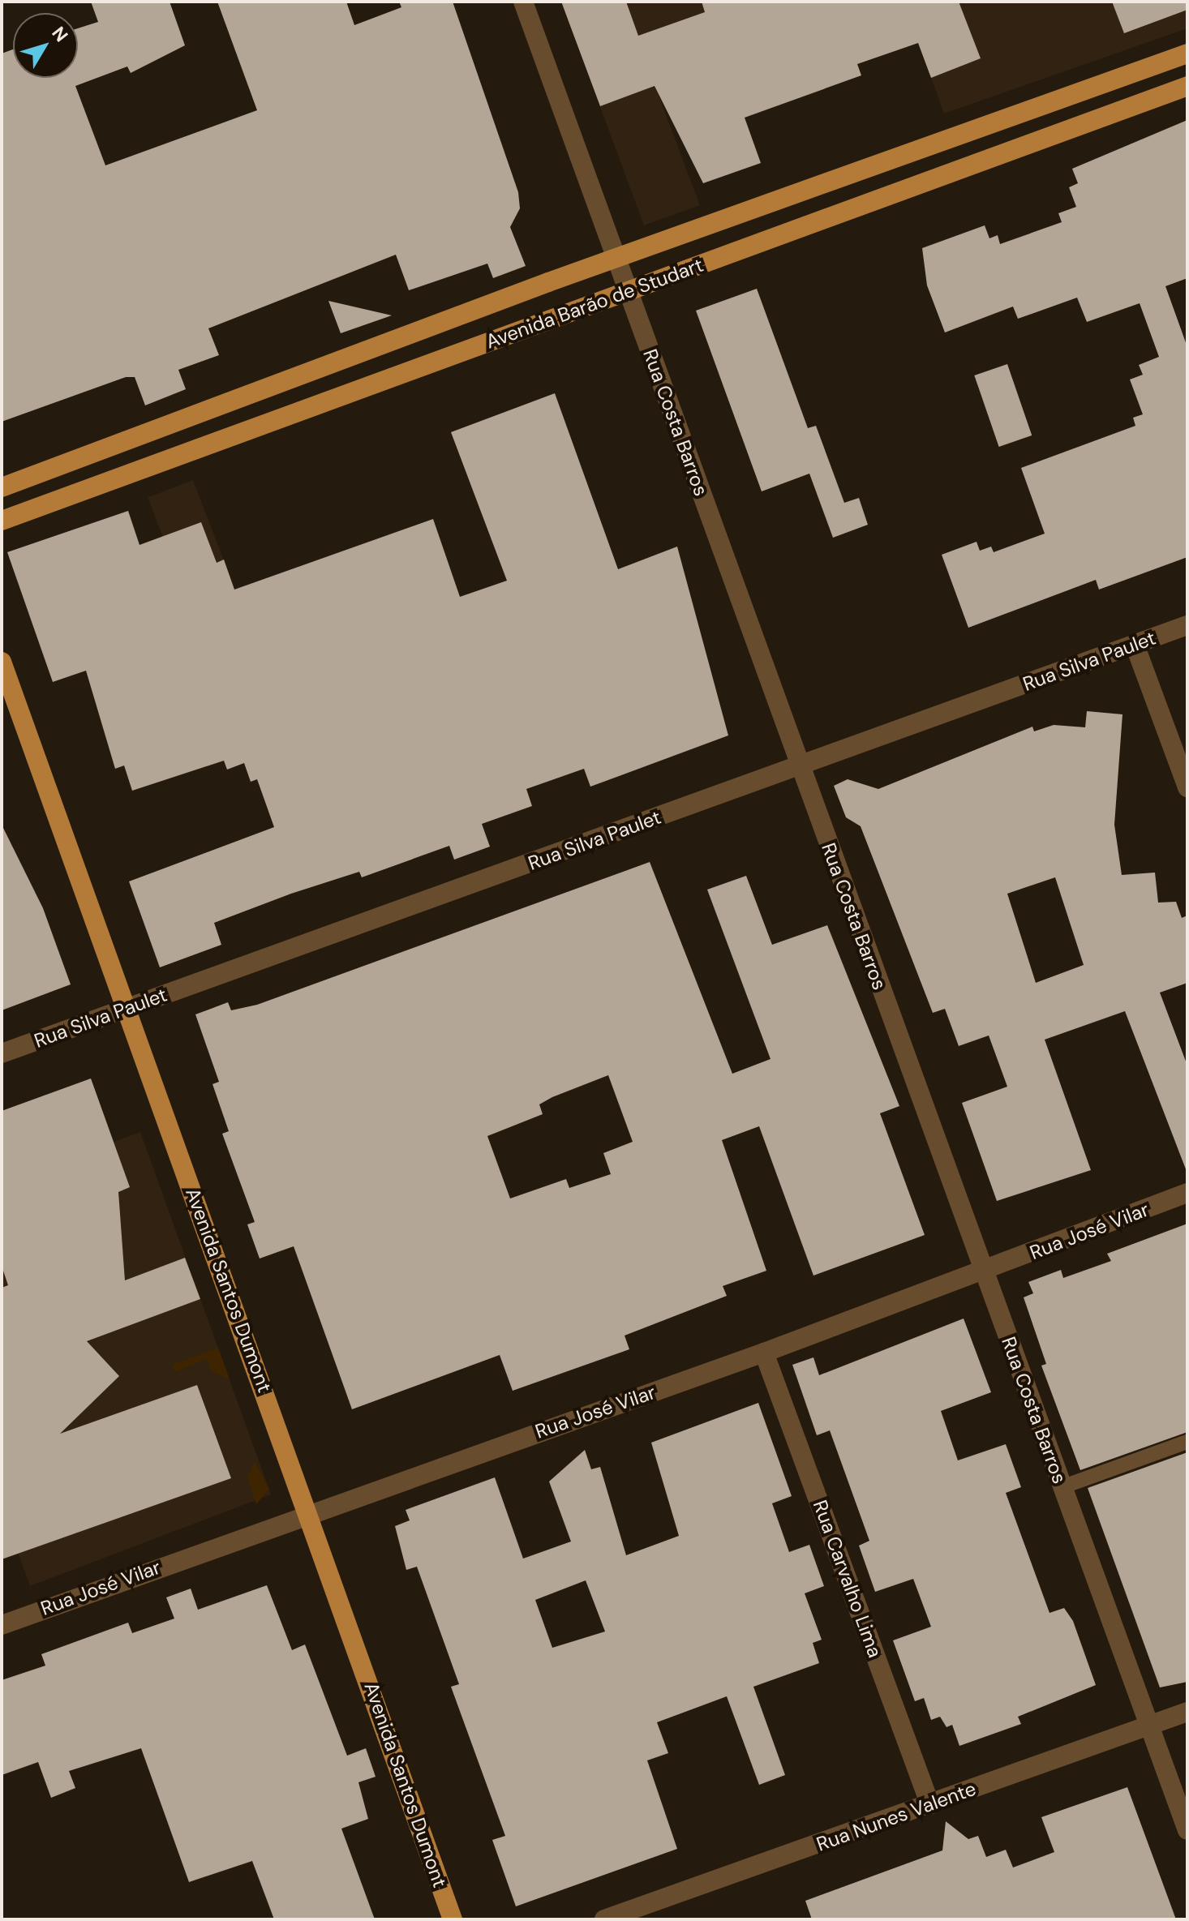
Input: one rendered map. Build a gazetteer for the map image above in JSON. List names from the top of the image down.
{
  "streets": {
    "main road": ["Avenida Barão de Studart", "Avenida Santos Dumont"],
    "street": [
      "Rua Costa Barros",
      "Rua Silva Paulet",
      "Rua José Vilar",
      "Rua Carvalho Lima",
      "Rua Nunes Valente"
    ]
  },
  "crossings": [
    ["Avenida Barão de Studart", "Rua Costa Barros"],
    ["Rua Costa Barros", "Rua Silva Paulet"],
    ["Rua Costa Barros", "Rua José Vilar"],
    ["Rua Costa Barros", "Rua Nunes Valente"],
    ["Rua Silva Paulet", "Avenida Santos Dumont"],
    ["Rua José Vilar", "Avenida Santos Dumont"],
    ["Rua José Vilar", "Rua Carvalho Lima"],
    ["Rua Carvalho Lima", "Rua Nunes Valente"]
  ],
  "north": "top right"
}
